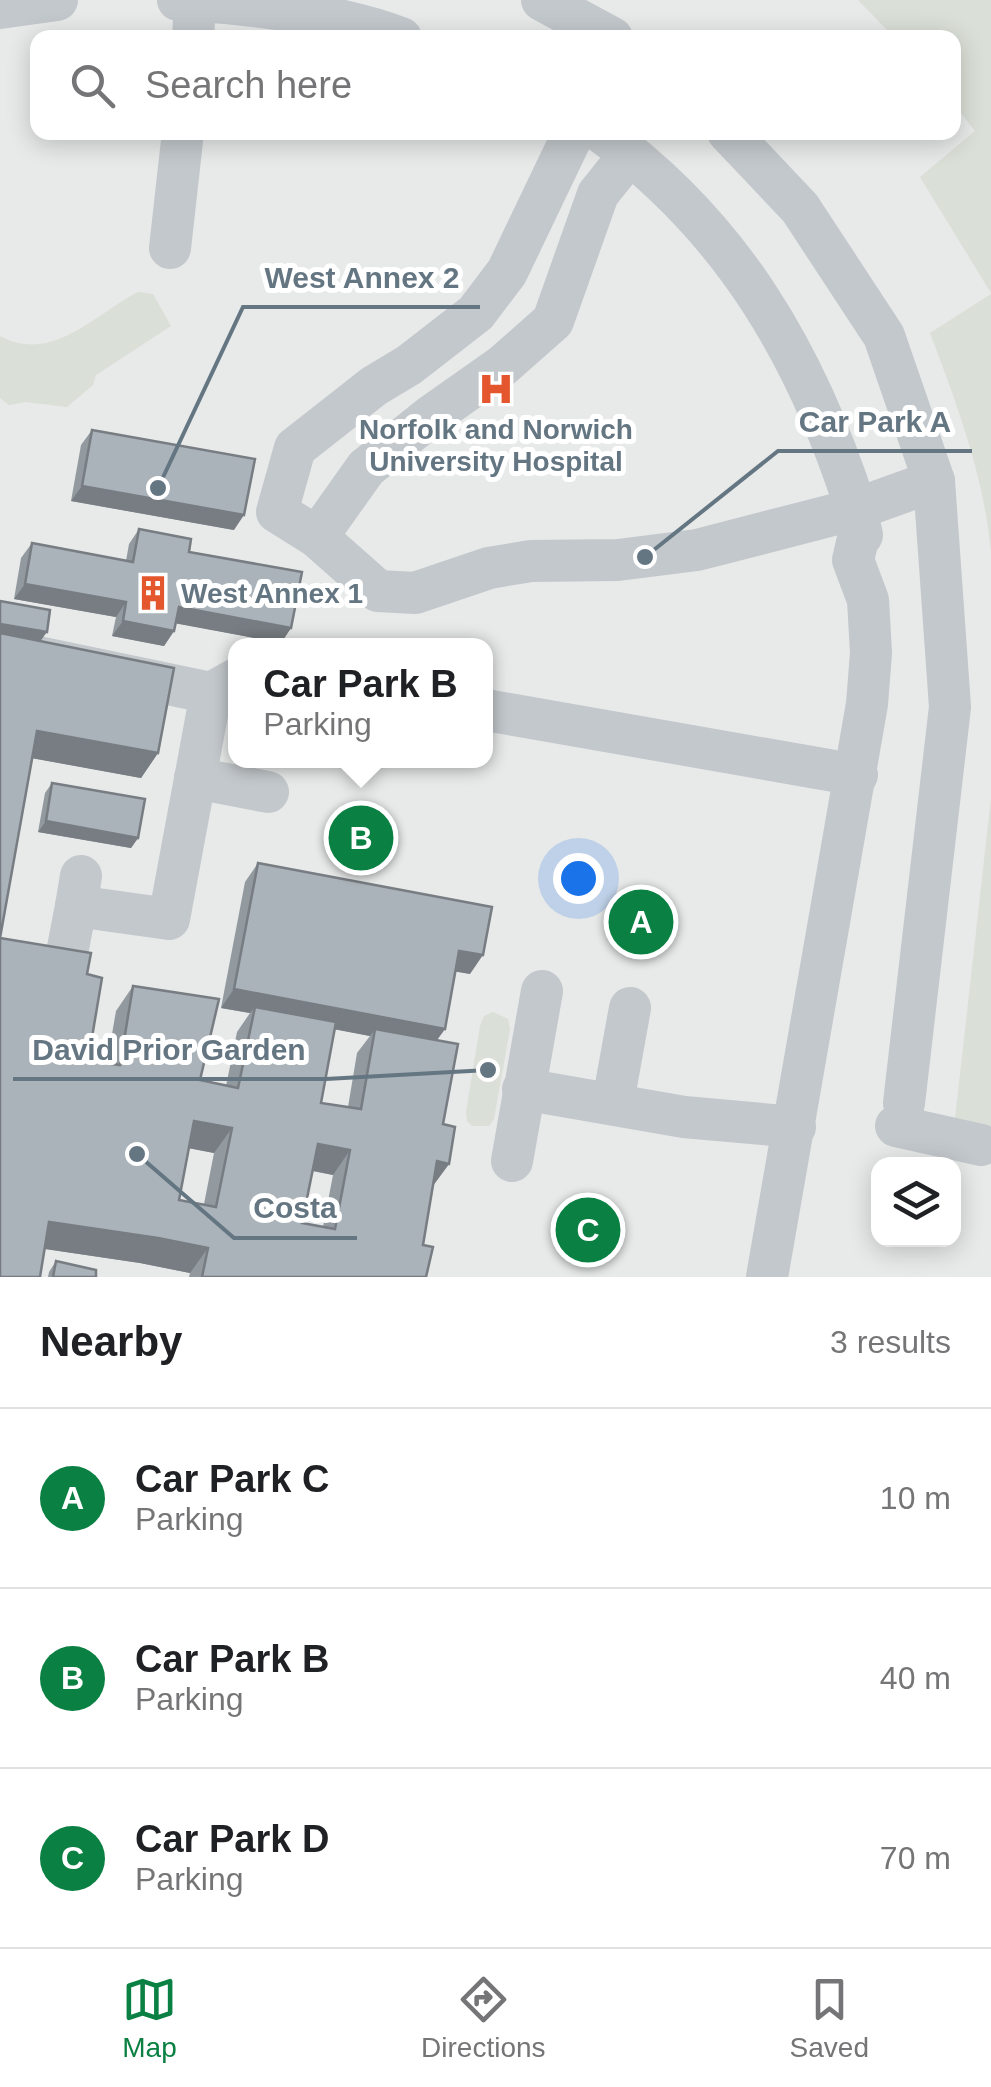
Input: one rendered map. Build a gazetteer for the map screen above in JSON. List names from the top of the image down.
{
  "places": {
    "hospital": ["Norfolk and Norwich University Hospital"],
    "other": [
      "West Annex 2",
      "Car Park A",
      "David Prior Garden",
      "Costa"
    ],
    "building": ["West Annex 1"]
  },
  "page": {
    "search": "Search here",
    "popup": ["Car Park B", "Parking"],
    "pins": ["B", "A", "C"],
    "heading": ["Nearby", "3 results"],
    "list": [
      {
        "mark": "A",
        "name": "Car Park C",
        "note": "Parking",
        "value": "10 m"
      },
      {
        "mark": "B",
        "name": "Car Park B",
        "note": "Parking",
        "value": "40 m"
      },
      {
        "mark": "C",
        "name": "Car Park D",
        "note": "Parking",
        "value": "70 m"
      }
    ],
    "nav": ["Map", "Directions", "Saved"]
  }
}
